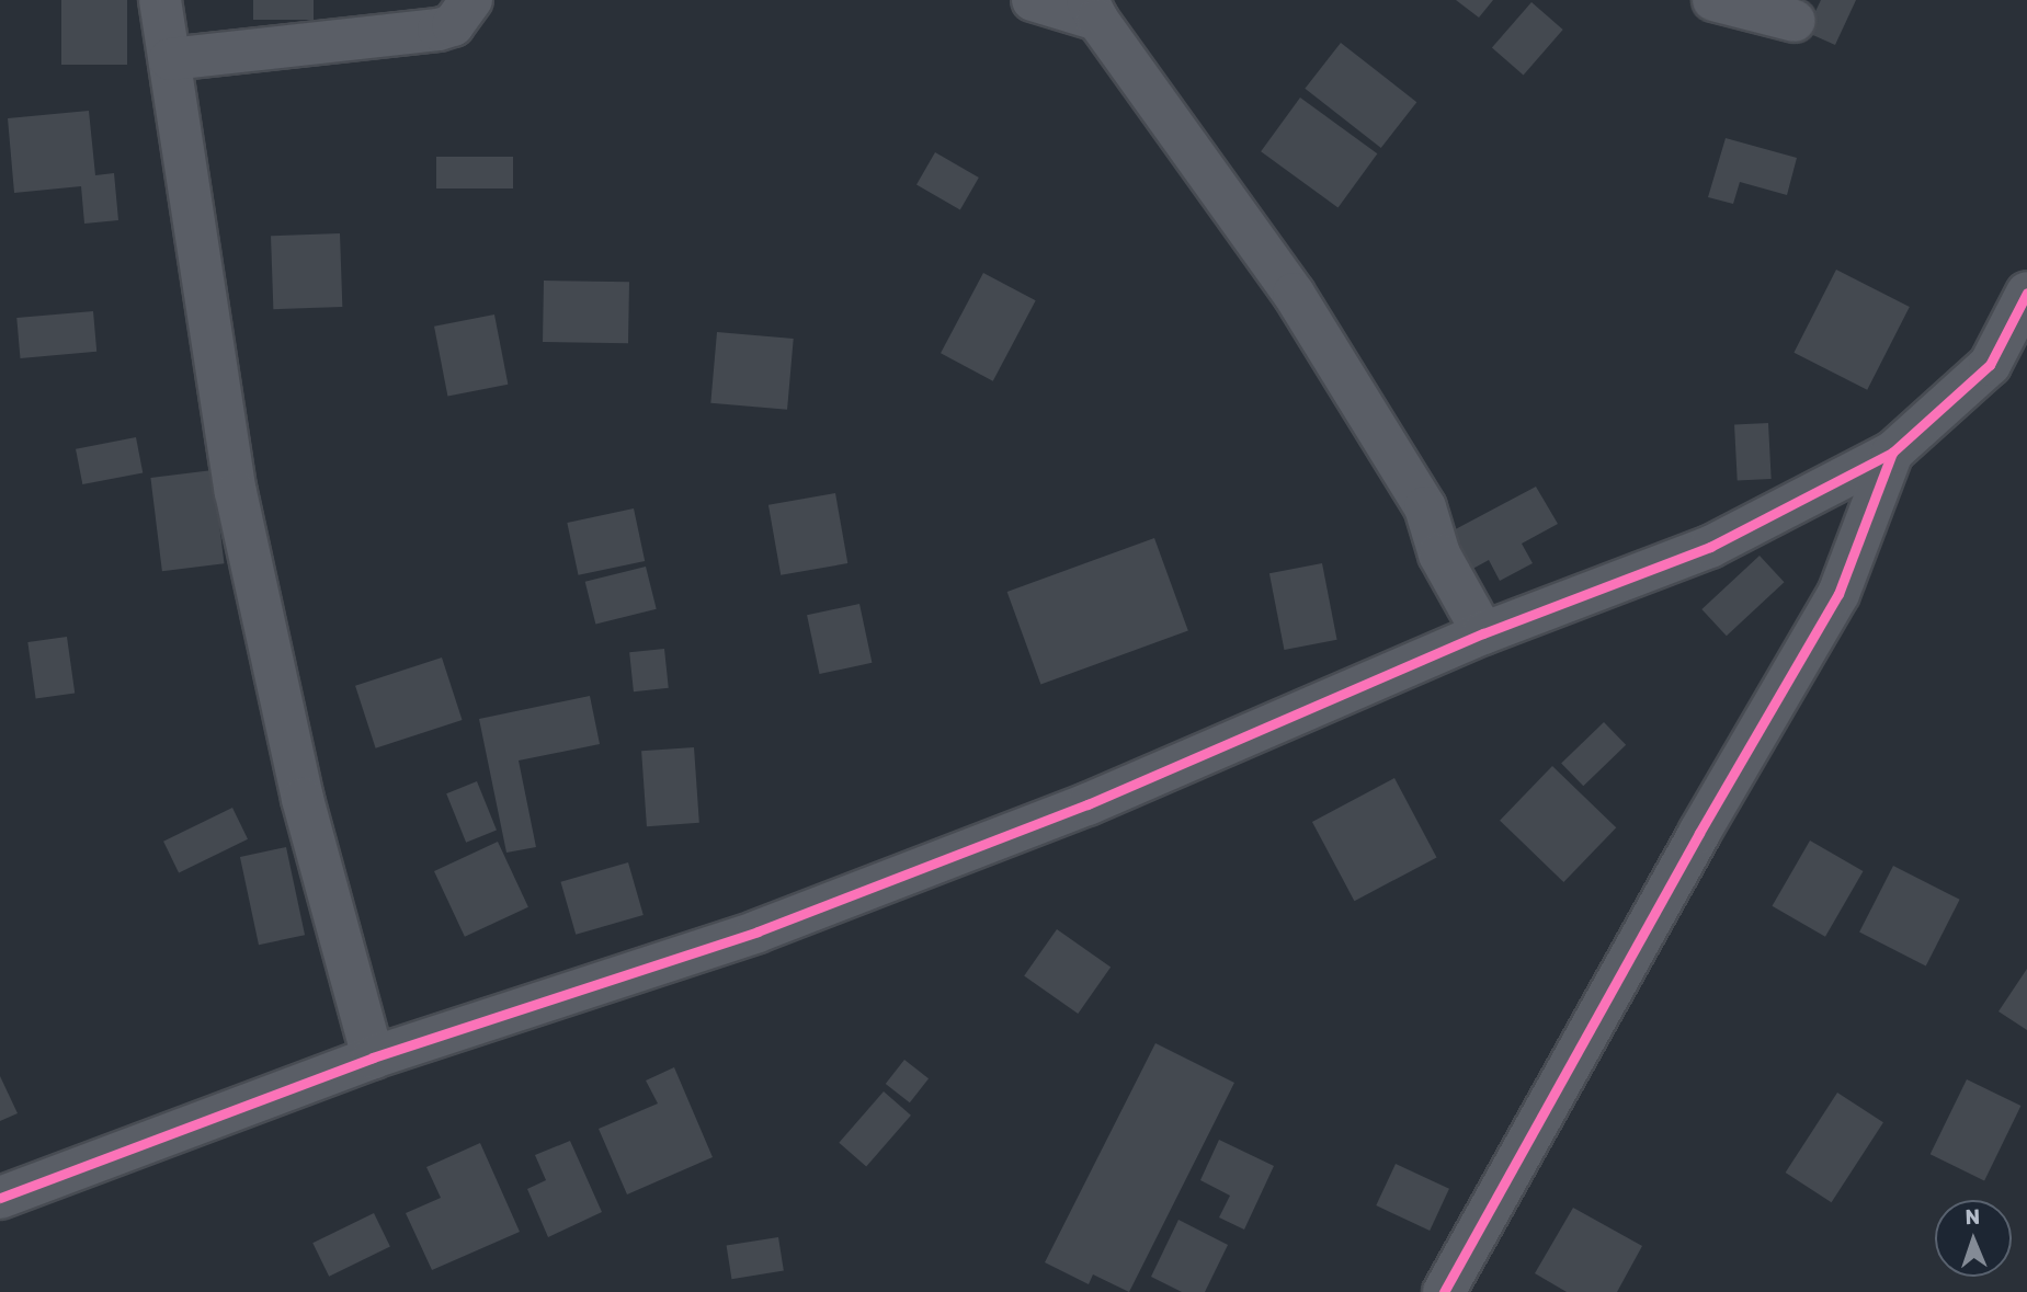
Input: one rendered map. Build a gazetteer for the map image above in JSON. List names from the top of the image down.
{
  "north": "top"
}
